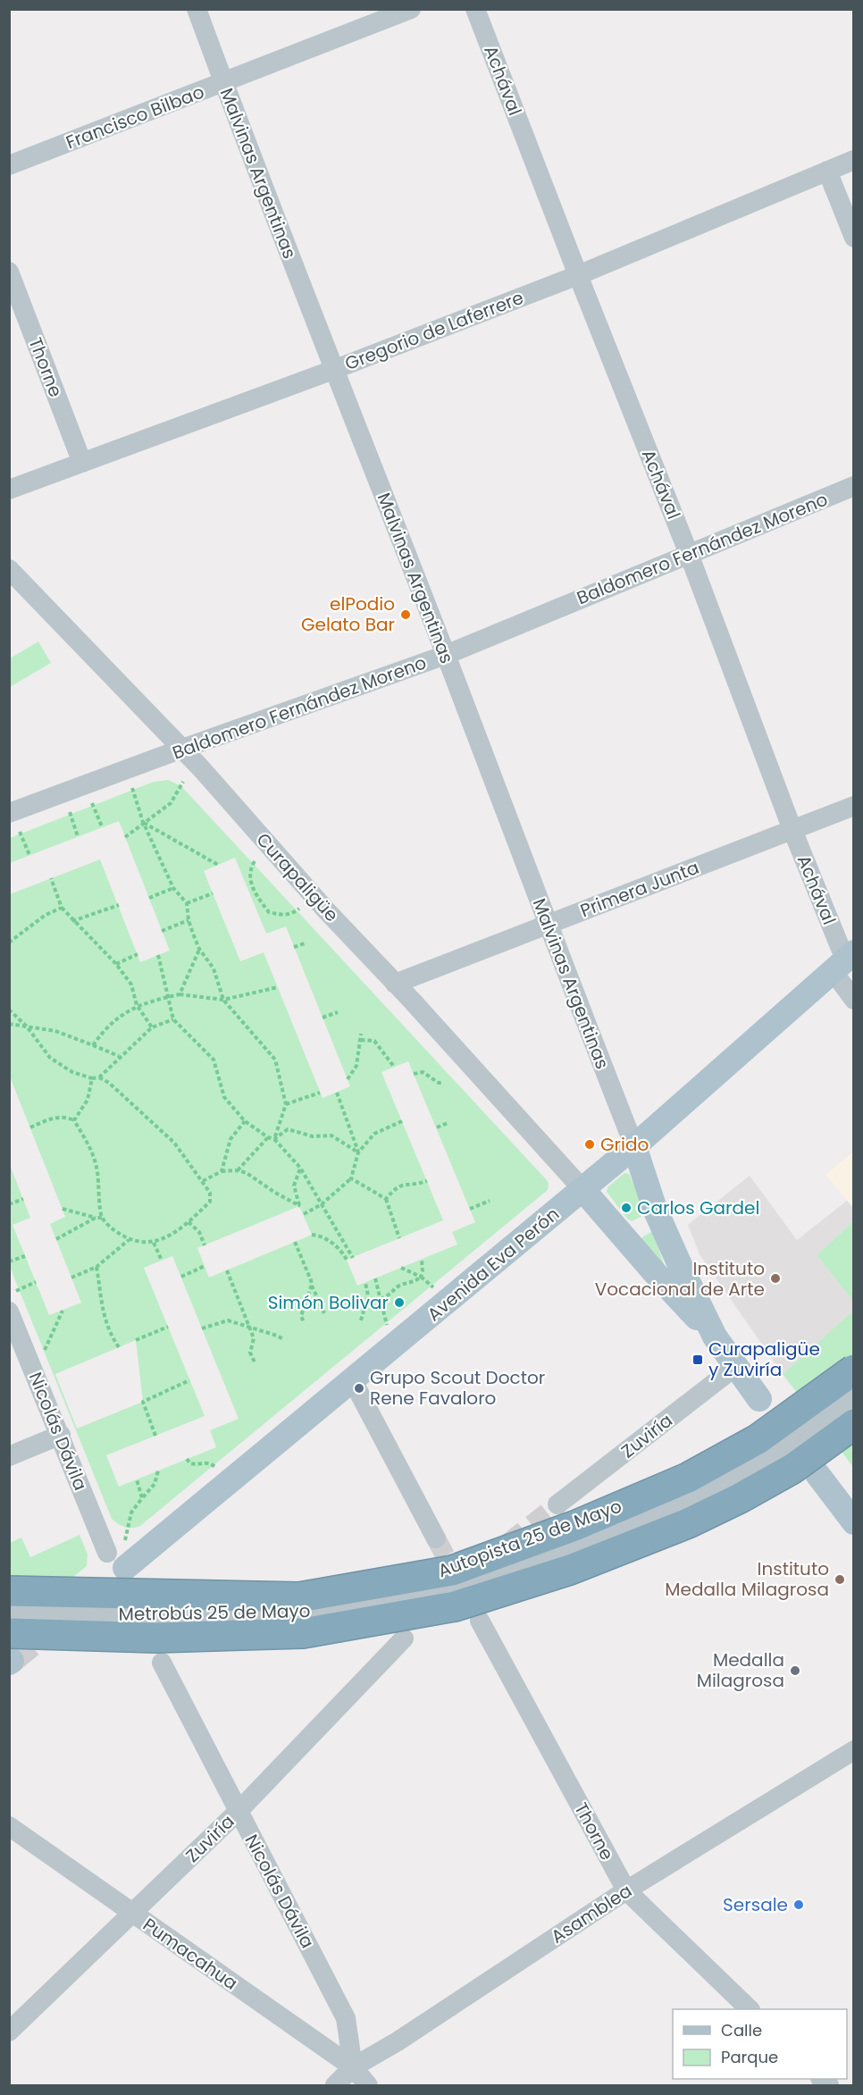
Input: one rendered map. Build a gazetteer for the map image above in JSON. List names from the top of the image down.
{
  "streets": {
    "highway": ["Autopista 25 de Mayo"],
    "main road": ["Avenida Eva Perón"],
    "street": [
      "Achával",
      "Francisco Bilbao",
      "Malvinas Argentinas",
      "Gregorio de Laferrere",
      "Thorne",
      "Baldomero Fernández Moreno",
      "Curapaligüe",
      "Primera Junta",
      "Nicolás Dávila",
      "Zuviría",
      "Metrobús 25 de Mayo",
      "Asamblea",
      "Pumacahua"
    ]
  },
  "crossings": [
    ["Achával", "Gregorio de Laferrere"],
    ["Achával", "Baldomero Fernández Moreno"],
    ["Achával", "Primera Junta"],
    ["Achával", "Avenida Eva Perón"],
    ["Francisco Bilbao", "Malvinas Argentinas"],
    ["Malvinas Argentinas", "Gregorio de Laferrere"],
    ["Malvinas Argentinas", "Baldomero Fernández Moreno"],
    ["Malvinas Argentinas", "Primera Junta"],
    ["Malvinas Argentinas", "Avenida Eva Perón"],
    ["Gregorio de Laferrere", "Thorne"],
    ["Thorne", "Asamblea"],
    ["Baldomero Fernández Moreno", "Curapaligüe"],
    ["Curapaligüe", "Primera Junta"],
    ["Curapaligüe", "Avenida Eva Perón"],
    ["Avenida Eva Perón", "Nicolás Dávila"],
    ["Nicolás Dávila", "Zuviría"],
    ["Nicolás Dávila", "Asamblea"],
    ["Nicolás Dávila", "Pumacahua"],
    ["Zuviría", "Pumacahua"],
    ["Asamblea", "Pumacahua"]
  ],
  "places": {
    "other": [
      "elPodio Gelato Bar",
      "Grido",
      "Carlos Gardel",
      "Instituto Vocacional de Arte",
      "Simón Bolivar",
      "Grupo Scout Doctor Rene Favaloro",
      "Instituto Medalla Milagrosa",
      "Medalla Milagrosa",
      "Sersale"
    ],
    "transit": ["Curapaligüe y Zuviría"]
  },
  "legend": ["Calle", "Parque"]
}
